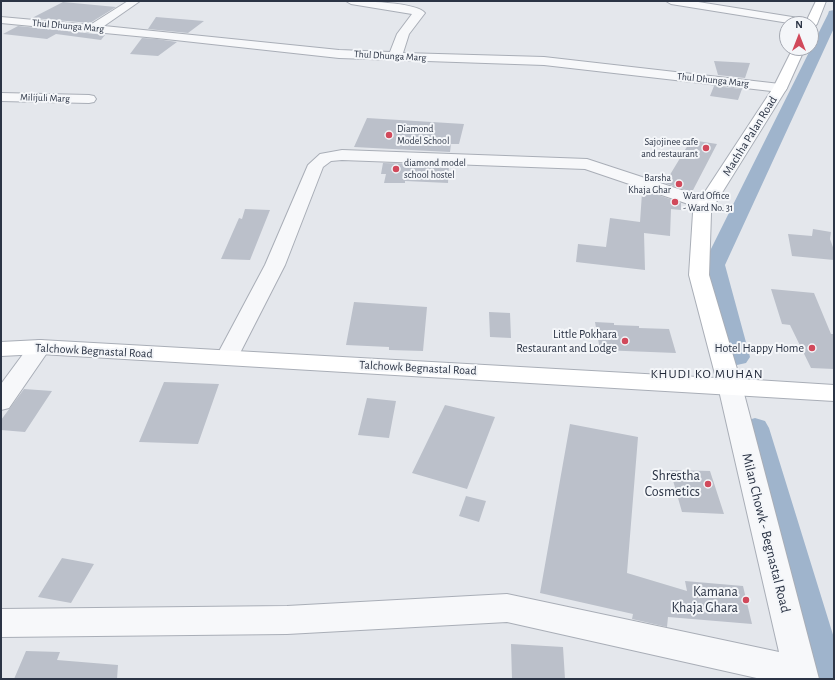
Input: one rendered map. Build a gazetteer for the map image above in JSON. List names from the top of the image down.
{
  "streets": {
    "street": [
      "Thul Dhunga Marg",
      "Milijuli Marg",
      "Machha Palan Road",
      "Talchowk Begnastal Road",
      "Milan Chowk - Begnastal Road"
    ]
  },
  "crossings": [
    ["Thul Dhunga Marg", "Machha Palan Road"],
    ["Machha Palan Road", "Talchowk Begnastal Road"],
    ["Machha Palan Road", "Milan Chowk - Begnastal Road"],
    ["Talchowk Begnastal Road", "Milan Chowk - Begnastal Road"]
  ],
  "districts": ["KHUDI KO MUHAN"],
  "places": [
    "Diamond Model School",
    "Sajojinee cafe and restaurant",
    "diamond model school hostel",
    "Barsha Khaja Ghar",
    "Ward Office - Ward No. 31",
    "Little Pokhara Restaurant and Lodge",
    "Hotel Happy Home",
    "Shrestha Cosmetics",
    "Kamana Khaja Ghara"
  ],
  "north": "top"
}
